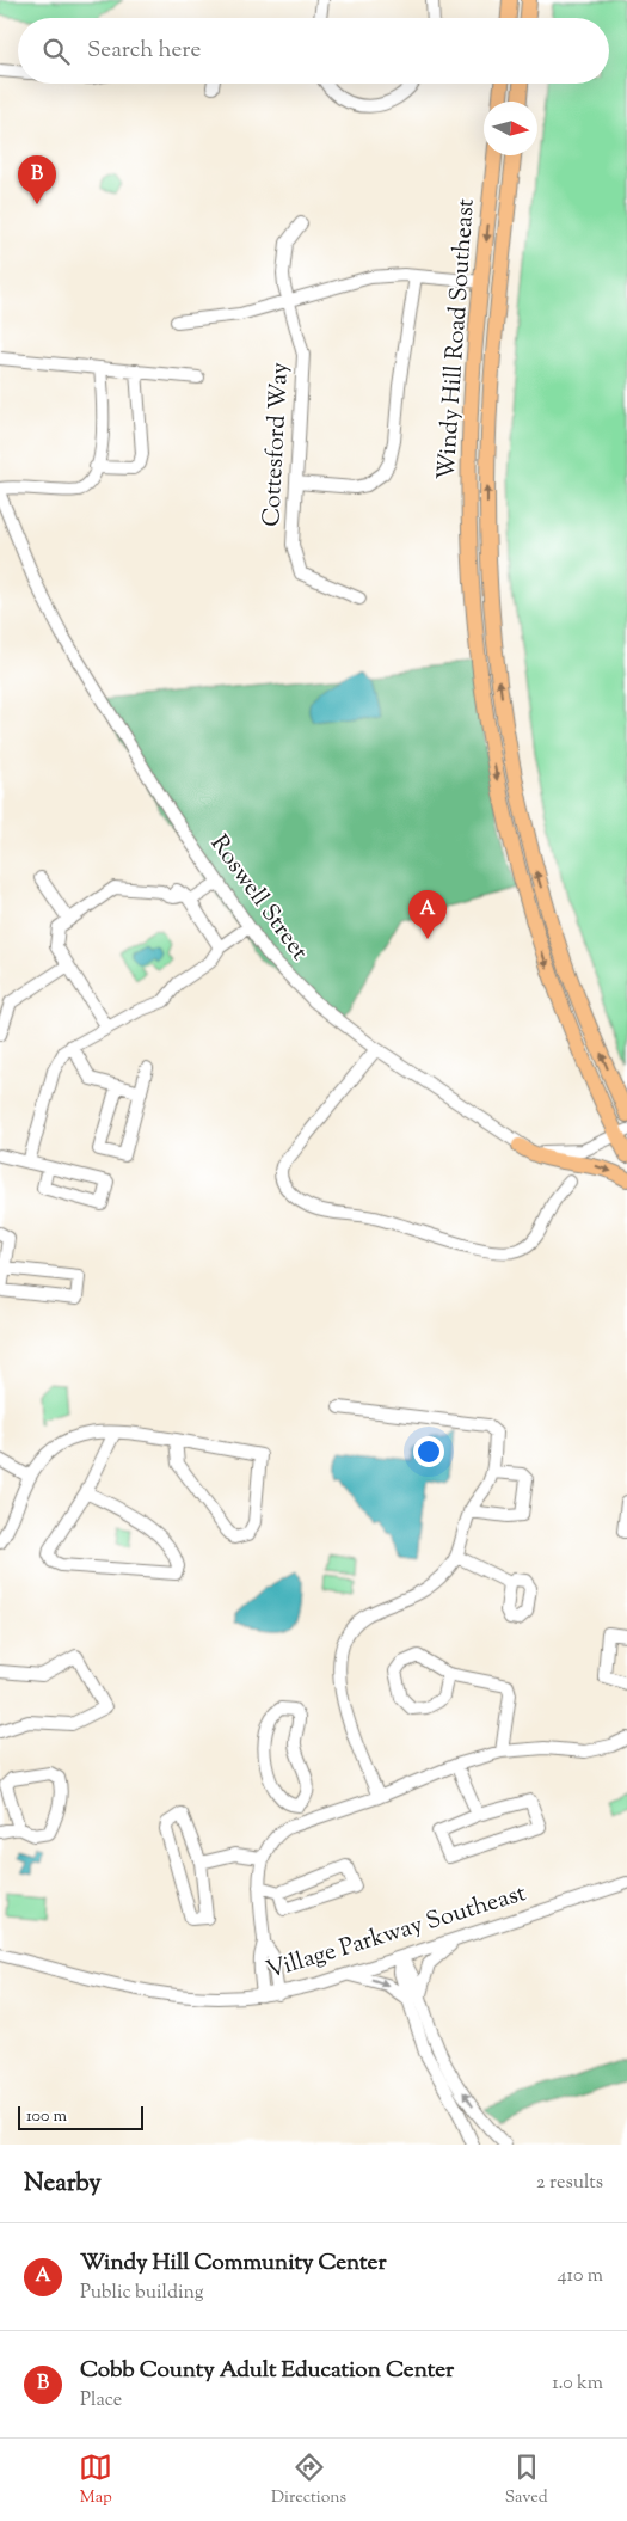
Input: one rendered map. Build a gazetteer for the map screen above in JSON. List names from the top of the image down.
{
  "streets": {
    "main road": ["Windy Hill Road Southeast"],
    "street": ["Cottesford Way", "Roswell Street", "Village Parkway Southeast"]
  },
  "crossings": [
    ["Windy Hill Road Southeast", "Roswell Street"]
  ],
  "scale_bar": "100 m",
  "north": "right",
  "page": {
    "search": "Search here",
    "pins": ["B", "A"],
    "scale": "100 m",
    "heading": ["Nearby", "2 results"],
    "list": [
      {
        "mark": "A",
        "name": "Windy Hill Community Center",
        "note": "Public building",
        "value": "410 m"
      },
      {
        "mark": "B",
        "name": "Cobb County Adult Education Center",
        "note": "Place",
        "value": "1.0 km"
      }
    ],
    "nav": ["Map", "Directions", "Saved"]
  }
}
